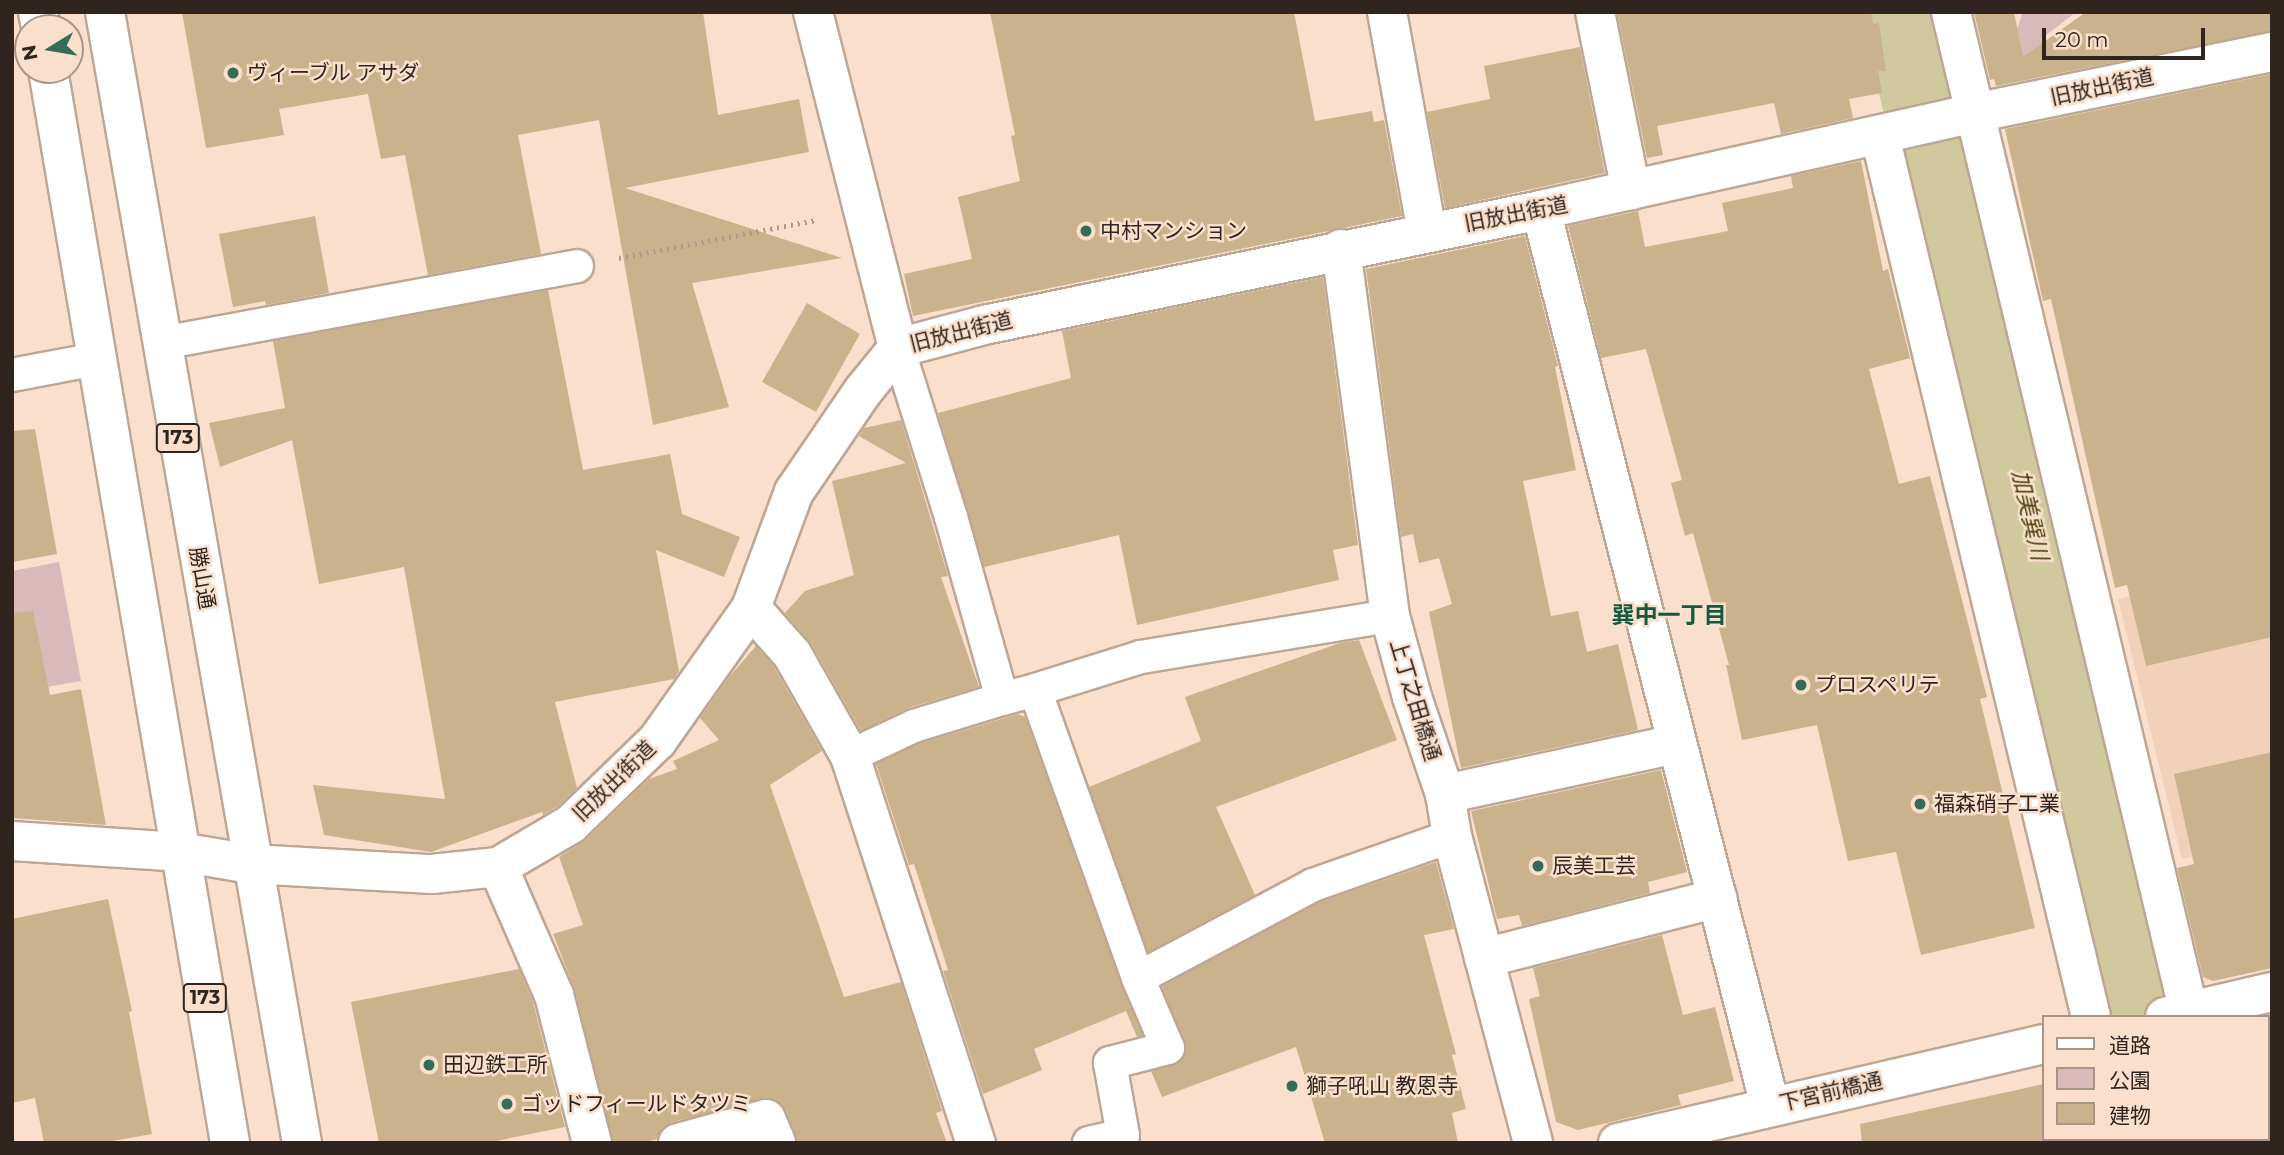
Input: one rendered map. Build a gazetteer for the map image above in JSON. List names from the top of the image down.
{
  "streets": {
    "street": [
      "旧放出街道",
      "173",
      "勝山通",
      "上丁之田橋通",
      "下宮前橋通"
    ]
  },
  "crossings": [
    ["旧放出街道", "173"],
    ["旧放出街道", "勝山通"],
    ["旧放出街道", "上丁之田橋通"]
  ],
  "districts": ["巽中一丁目"],
  "water": ["加美巽川"],
  "places": [
    "ヴィーブル アサダ",
    "中村マンション",
    "プロスペリテ",
    "福森硝子工業",
    "辰美工芸",
    "田辺鉄工所",
    "獅子吼山 教恩寺",
    "ゴッドフィールドタツミ"
  ],
  "legend": ["道路", "公園", "建物"],
  "scale_bar": "20 m",
  "north": "left"
}
